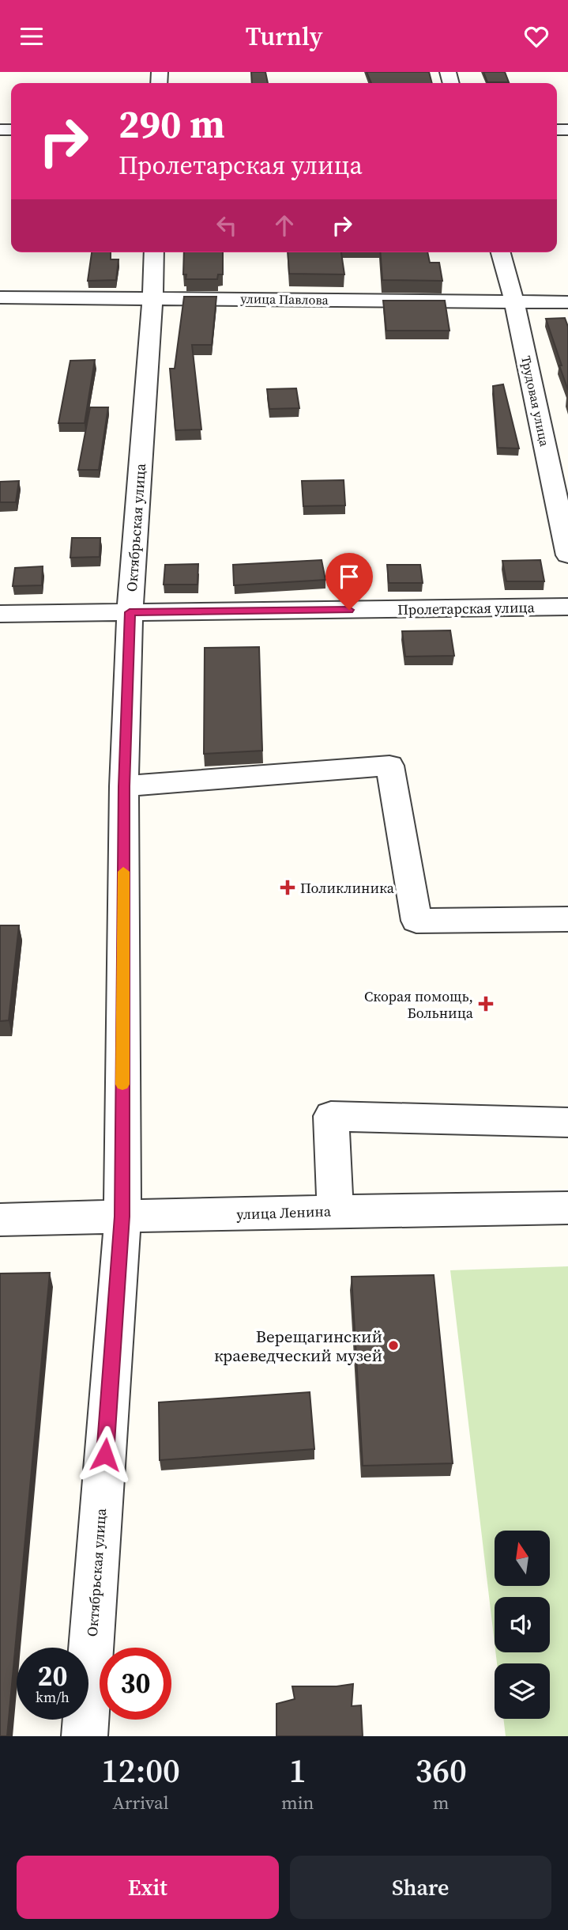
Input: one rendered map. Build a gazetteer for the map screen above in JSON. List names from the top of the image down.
{
  "streets": {
    "street": [
      "улица Павлова",
      "Трудовая улица",
      "Октябрьская улица",
      "Пролетарская улица",
      "улица Ленина"
    ]
  },
  "crossings": [
    ["улица Павлова", "Трудовая улица"],
    ["улица Павлова", "Октябрьская улица"],
    ["Октябрьская улица", "Пролетарская улица"],
    ["Октябрьская улица", "улица Ленина"]
  ],
  "places": {
    "health": ["Поликлиника", "Скорая помощь, Больница"],
    "other": ["Верещагинский краеведческий музей"]
  },
  "north": "top",
  "page": {
    "header": "Turnly",
    "turn": ["290 m", "Пролетарская улица"],
    "speed": "20 km/h",
    "limit": "30",
    "eta": [
      "12:00",
      "Arrival",
      "1",
      "min",
      "360",
      "m"
    ],
    "buttons": ["Exit", "Share"]
  }
}
